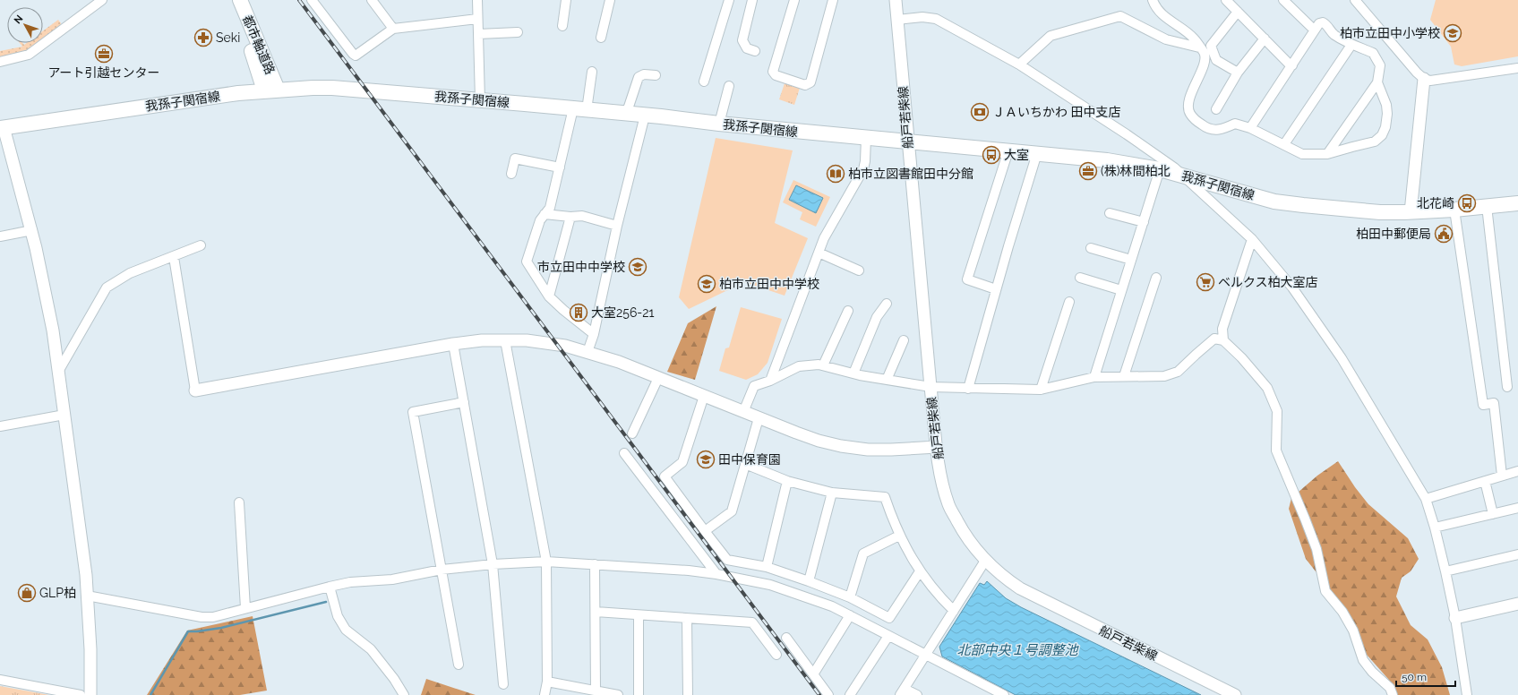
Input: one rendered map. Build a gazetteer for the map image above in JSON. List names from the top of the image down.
{
  "streets": {
    "main road": ["都市軸道路", "我孫子関宿線"],
    "street": ["船戸若柴線"]
  },
  "crossings": [
    ["都市軸道路", "我孫子関宿線"],
    ["我孫子関宿線", "船戸若柴線"]
  ],
  "water": ["北部中央１号調整池"],
  "places": {
    "school or university": [
      "柏市立田中小学校",
      "市立田中中学校",
      "柏市立田中中学校",
      "田中保育園"
    ],
    "pharmacy": ["Seki"],
    "office": ["アート引越センター", "(株)林間柏北"],
    "bank": ["ＪＡいちかわ 田中支店"],
    "bus stop": ["大室", "北花崎"],
    "library": ["柏市立図書館田中分館"],
    "public building": ["柏田中郵便局"],
    "supermarket": ["ベルクス柏大室店"],
    "building": ["大室256-21"],
    "shop": ["GLP柏"]
  },
  "scale_bar": "50 m",
  "north": "top left"
}
